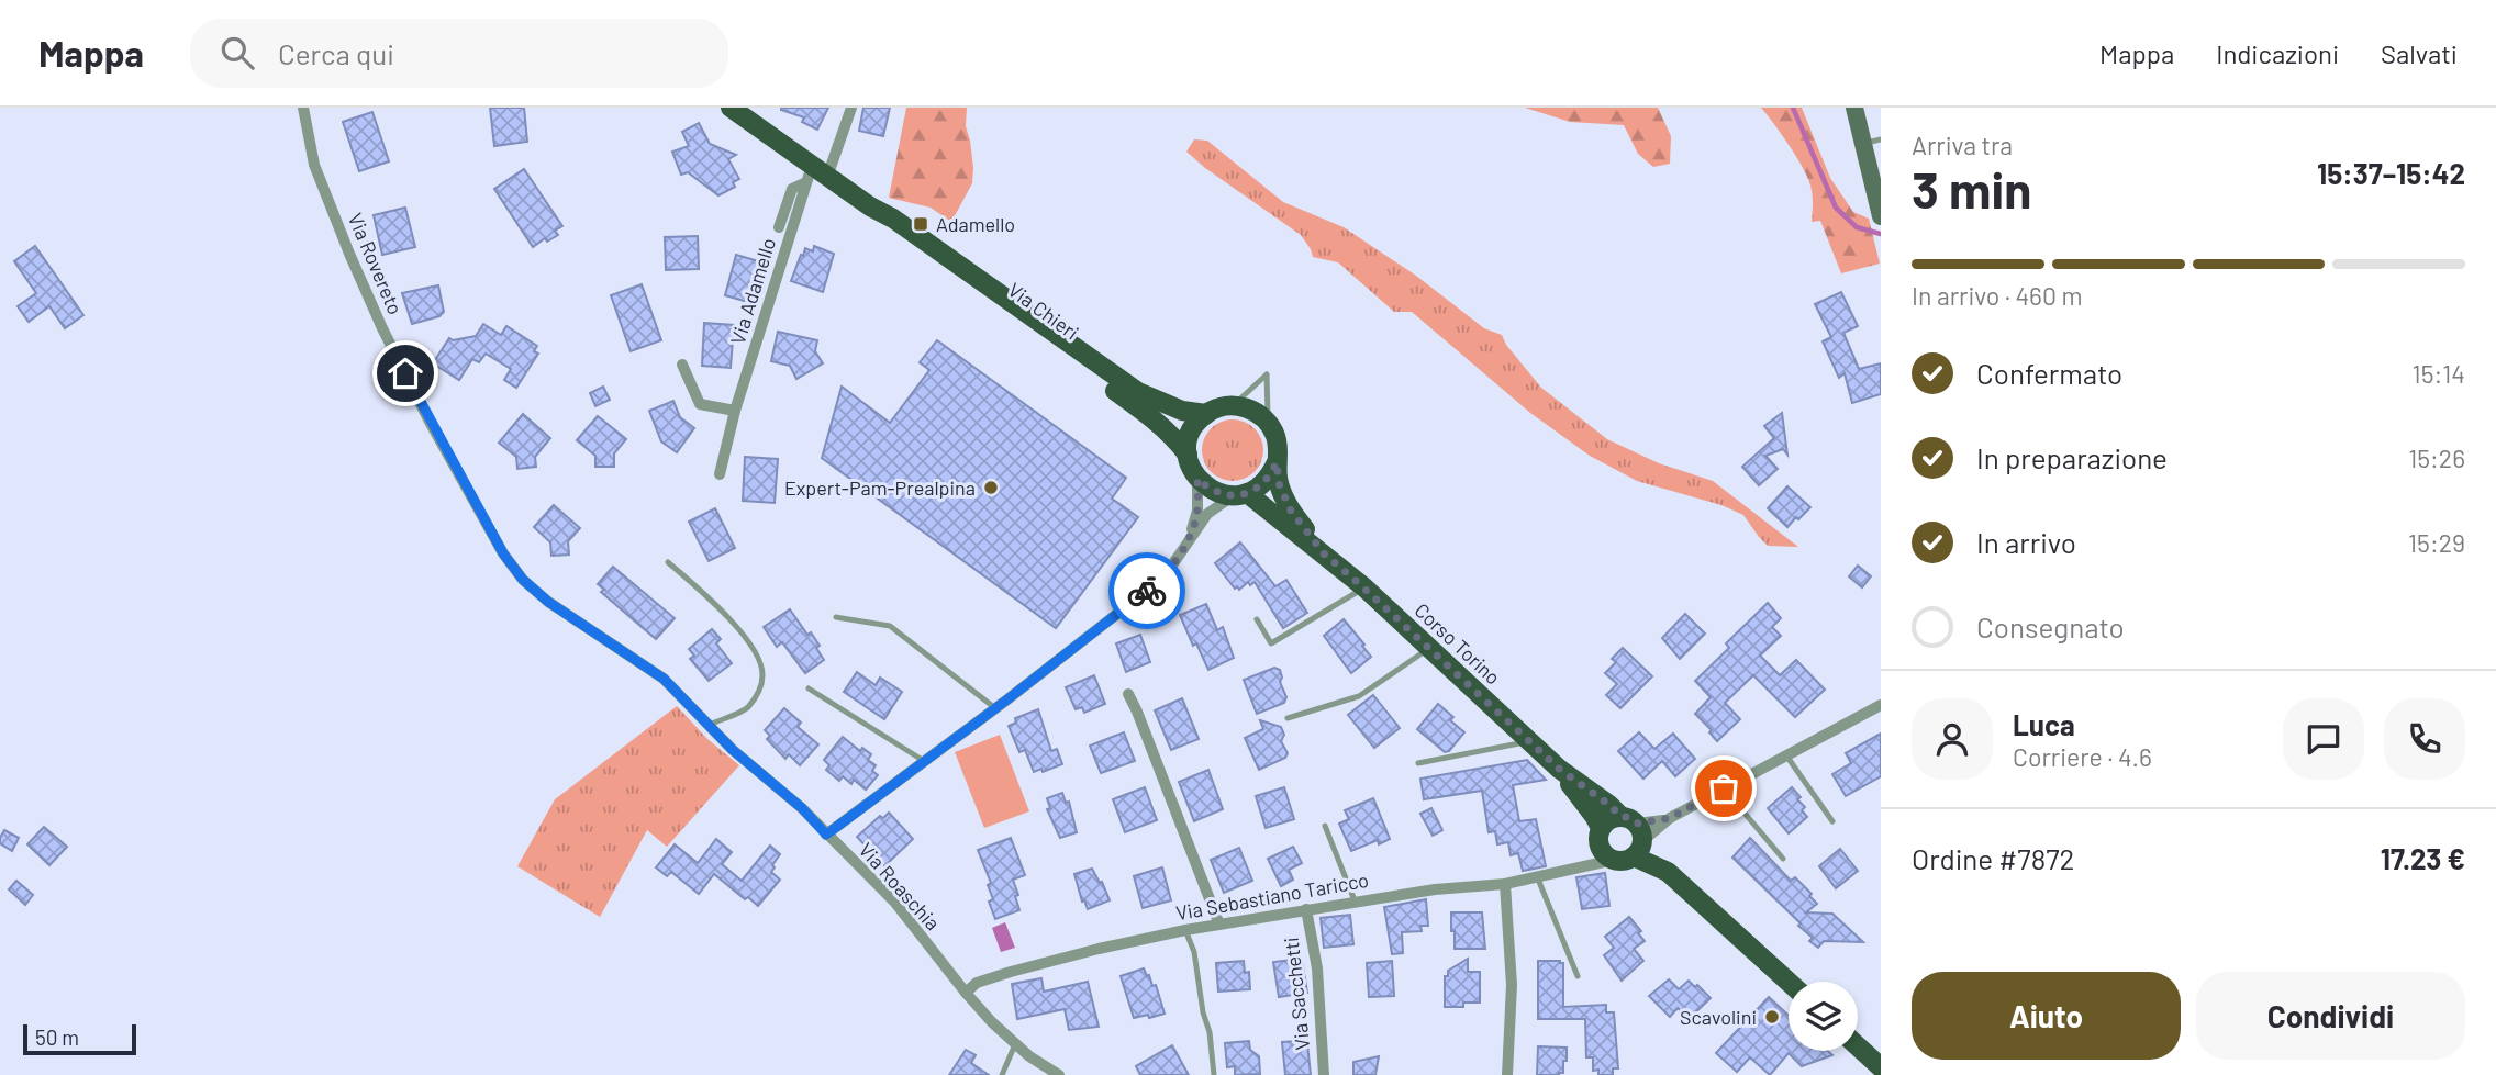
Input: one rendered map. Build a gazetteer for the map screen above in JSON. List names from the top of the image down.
{
  "streets": {
    "main road": ["Via Chieri", "Corso Torino"],
    "street": [
      "Via Rovereto",
      "Via Adamello",
      "Via Roaschia",
      "Via Sebastiano Taricco",
      "Via Sacchetti"
    ]
  },
  "crossings": [
    ["Via Rovereto", "Via Roaschia"],
    ["Via Adamello", "Via Chieri"],
    ["Via Roaschia", "Via Sebastiano Taricco"],
    ["Via Sebastiano Taricco", "Via Sacchetti"]
  ],
  "places": {
    "transit": ["Adamello"],
    "other": ["Expert-Pam-Prealpina", "Scavolini"]
  },
  "scale_bar": "50 m",
  "page": {
    "header": "Mappa",
    "search": "Cerca qui",
    "nav": ["Mappa", "Indicazioni", "Salvati"],
    "heading": ["3 min", "Arriva tra", "15:37–15:42"],
    "panel": [
      "Luca",
      "Corriere · 4.6",
      "Ordine #7872",
      "17.23 €"
    ],
    "bar": "In arrivo · 460 m",
    "list": [
      ["Confermato", "15:14"],
      ["In preparazione", "15:26"],
      ["In arrivo", "15:29"],
      "Consegnato"
    ],
    "buttons": ["Aiuto", "Condividi"],
    "scale": "50 m"
  }
}
